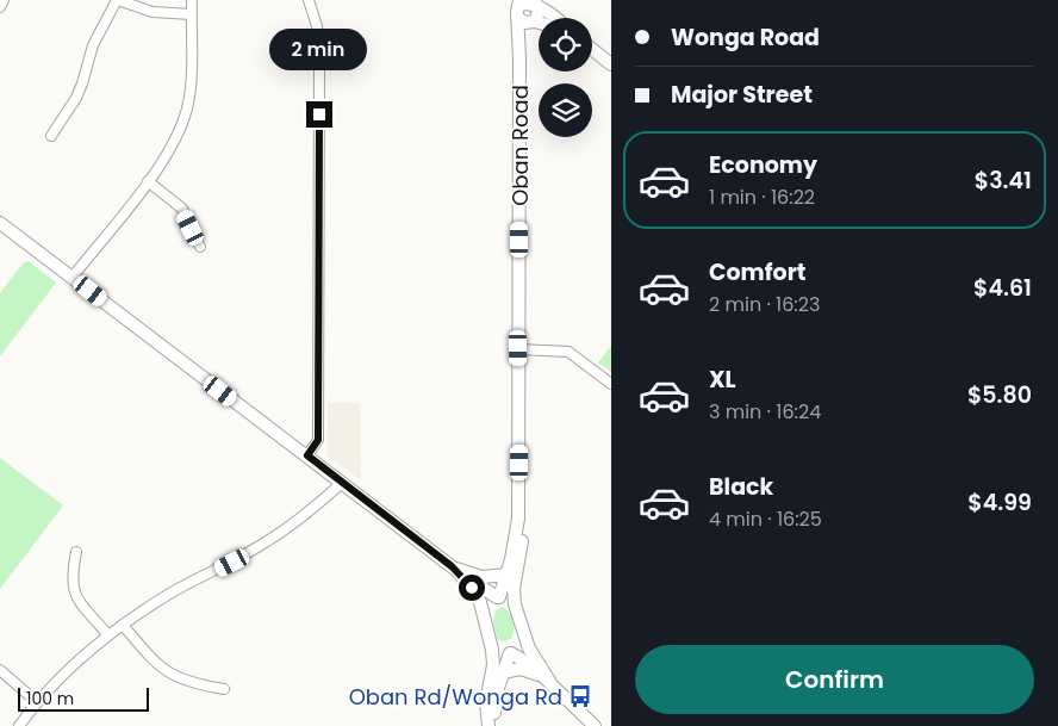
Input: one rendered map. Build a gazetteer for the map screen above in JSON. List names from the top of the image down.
{
  "streets": {
    "main road": ["Oban Road"]
  },
  "places": {
    "bus stop": ["Oban Rd/Wonga Rd"]
  },
  "scale_bar": "100 m",
  "page": {
    "banner": ["Wonga Road", "Major Street"],
    "bubble": "2 min",
    "list": [
      {
        "name": "Economy",
        "note": "1 min · 16:22",
        "value": "$3.41"
      },
      {
        "name": "Comfort",
        "note": "2 min · 16:23",
        "value": "$4.61"
      },
      {
        "name": "XL",
        "note": "3 min · 16:24",
        "value": "$5.80"
      },
      {
        "name": "Black",
        "note": "4 min · 16:25",
        "value": "$4.99"
      }
    ],
    "buttons": "Confirm",
    "scale": "100 m"
  }
}
